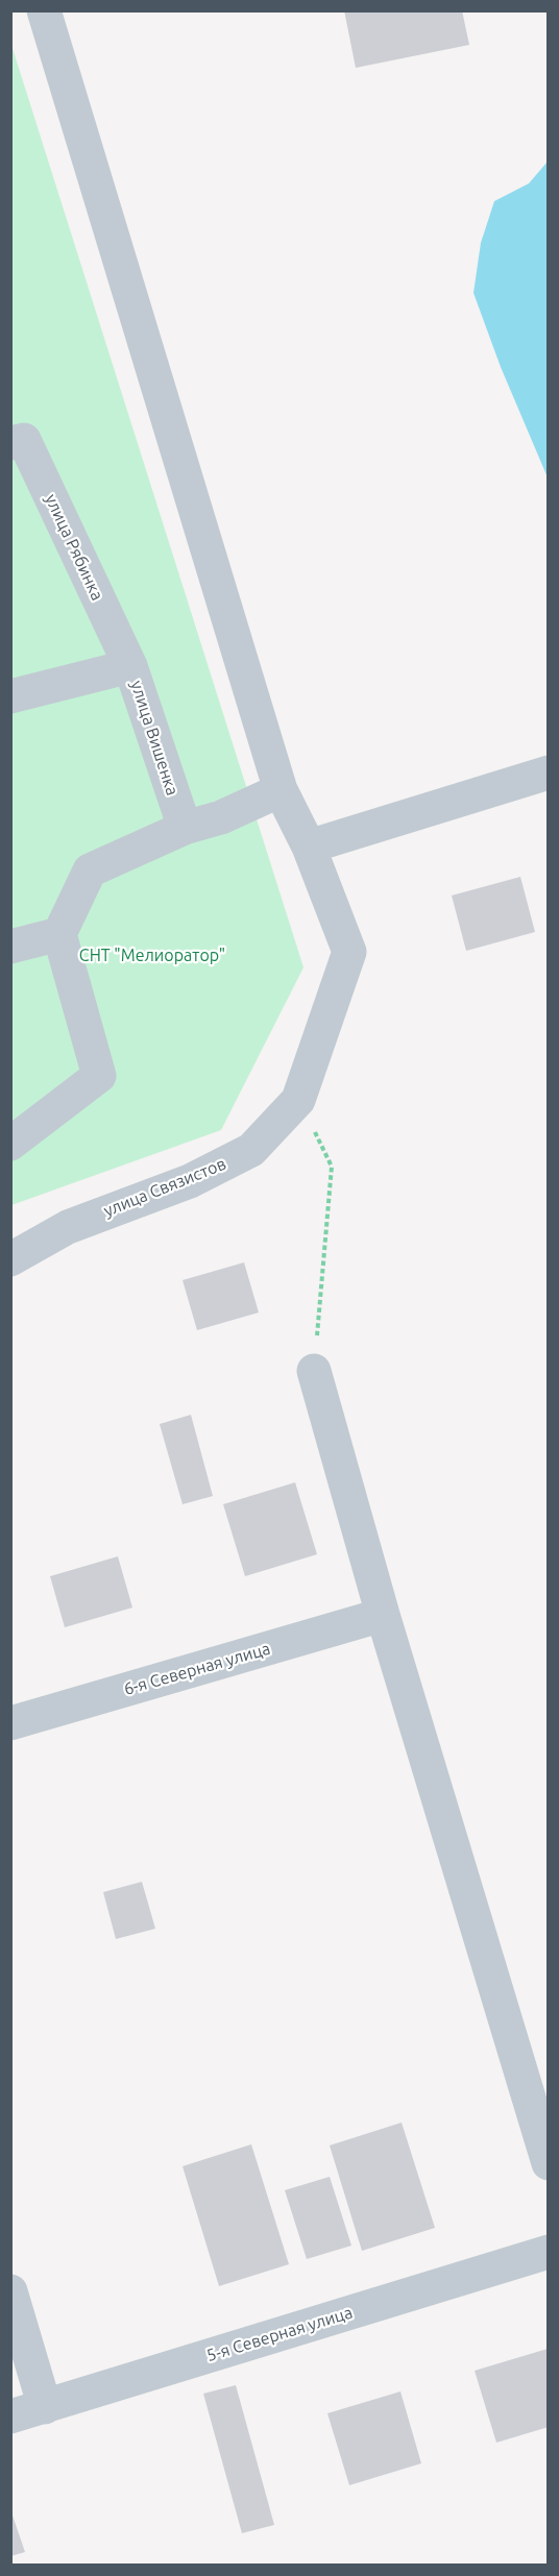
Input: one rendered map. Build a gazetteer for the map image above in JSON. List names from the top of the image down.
{
  "streets": {
    "street": [
      "улица Рябинка",
      "улица Вишенка",
      "улица Связистов",
      "6-я Северная улица",
      "5-я Северная улица"
    ]
  },
  "crossings": [
    ["улица Рябинка", "улица Вишенка"]
  ],
  "parks": ["СНТ \"Мелиоратор\""]
}
